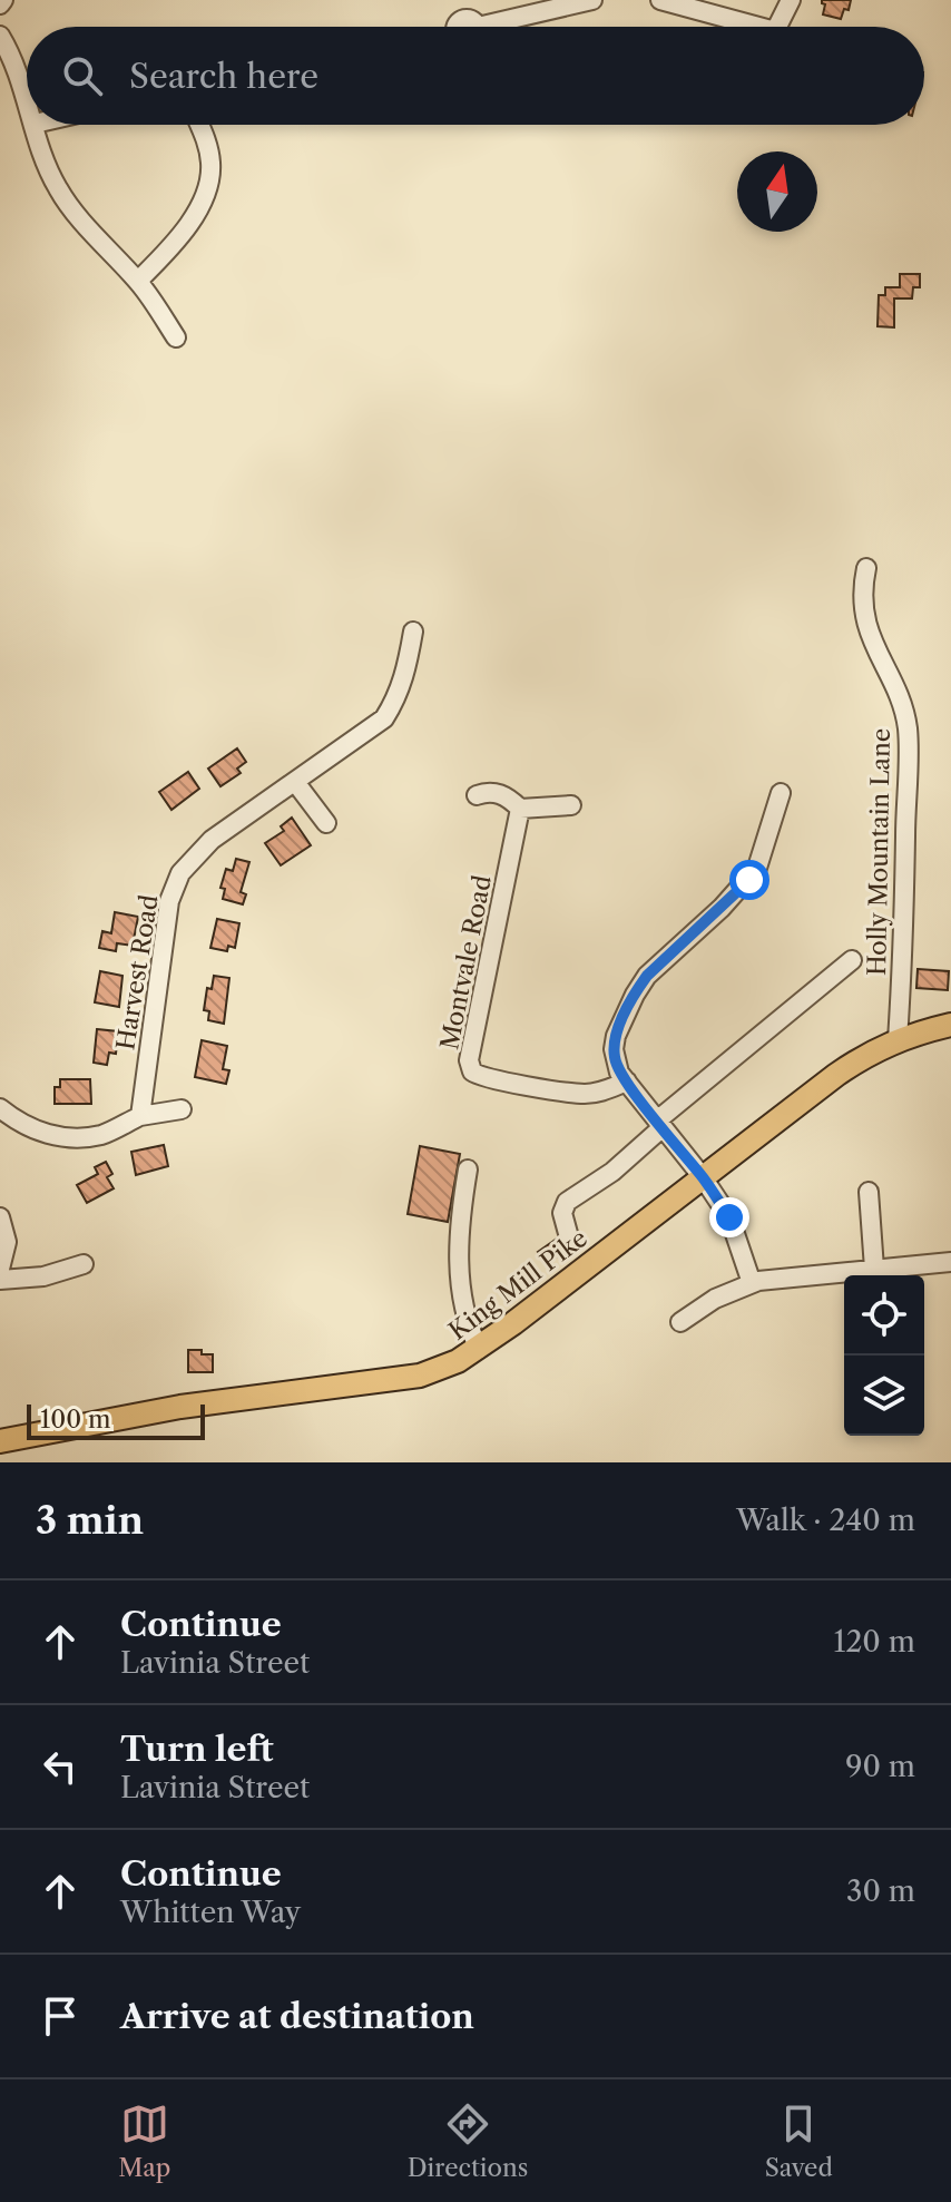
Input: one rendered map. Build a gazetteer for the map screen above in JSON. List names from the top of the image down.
{
  "streets": {
    "main road": ["King Mill Pike"],
    "street": ["Holly Mountain Lane", "Montvale Road", "Harvest Road"]
  },
  "crossings": [
    ["Holly Mountain Lane", "King Mill Pike"]
  ],
  "scale_bar": "100 m",
  "north": "top",
  "page": {
    "search": "Search here",
    "scale": "100 m",
    "heading": ["3 min", "Walk · 240 m"],
    "list": [
      ["Continue", "Lavinia Street", "120 m"],
      ["Turn left", "Lavinia Street", "90 m"],
      ["Continue", "Whitten Way", "30 m"],
      "Arrive at destination"
    ],
    "nav": ["Map", "Directions", "Saved"]
  }
}
